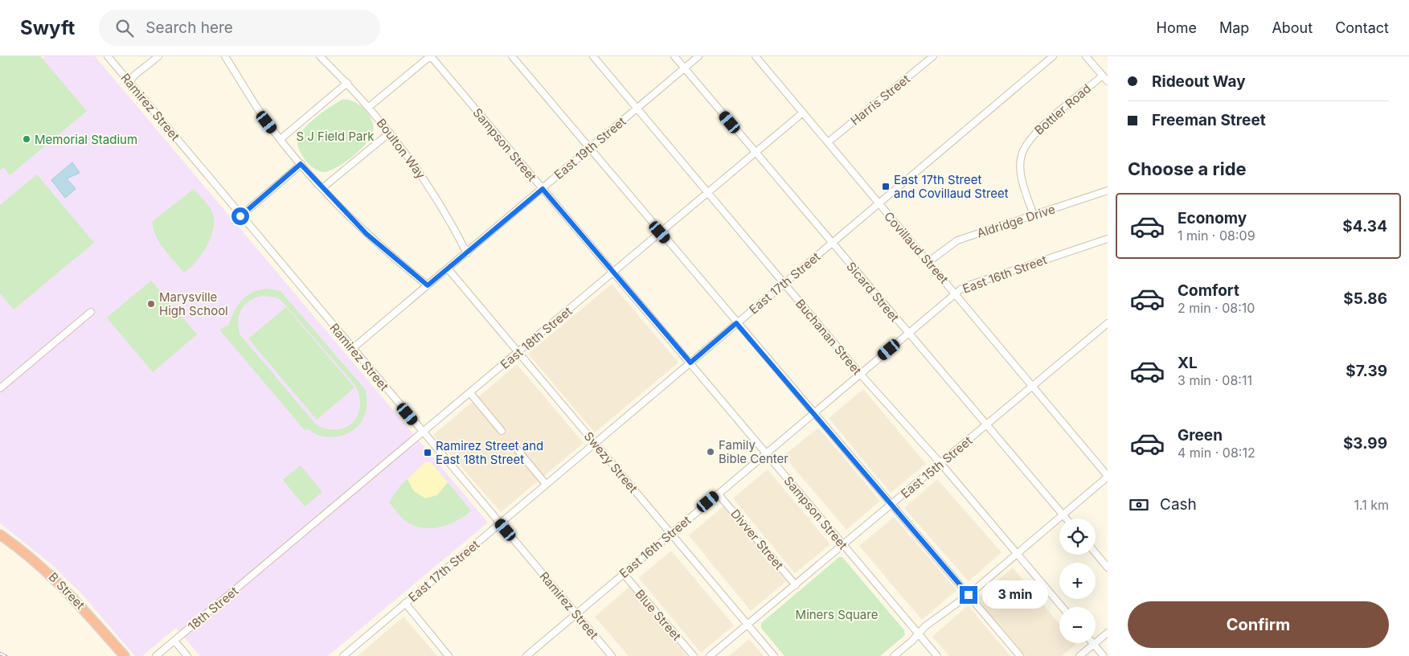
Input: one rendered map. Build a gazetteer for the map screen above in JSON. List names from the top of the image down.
{
  "streets": {
    "highway": ["B Street"],
    "street": [
      "Harris Street",
      "Ramirez Street",
      "Bottler Road",
      "Sampson Street",
      "East 19th Street",
      "Boulton Way",
      "Aldridge Drive",
      "Covillaud Street",
      "East 16th Street",
      "East 17th Street",
      "Sicard Street",
      "Buchanan Street",
      "East 18th Street",
      "Swezy Street",
      "East 15th Street",
      "Divver Street",
      "18th Street",
      "Blue Street"
    ]
  },
  "crossings": [
    ["Harris Street", "Covillaud Street"],
    ["Ramirez Street", "East 19th Street"],
    ["Ramirez Street", "East 16th Street"],
    ["Ramirez Street", "East 17th Street"],
    ["Ramirez Street", "East 18th Street"],
    ["Bottler Road", "Aldridge Drive"],
    ["Sampson Street", "East 19th Street"],
    ["Sampson Street", "East 16th Street"],
    ["Sampson Street", "East 17th Street"],
    ["Sampson Street", "East 18th Street"],
    ["Sampson Street", "East 15th Street"],
    ["East 19th Street", "Boulton Way"],
    ["East 19th Street", "Sicard Street"],
    ["East 19th Street", "Buchanan Street"],
    ["East 19th Street", "Swezy Street"],
    ["Aldridge Drive", "Covillaud Street"],
    ["Covillaud Street", "East 16th Street"],
    ["Covillaud Street", "East 17th Street"],
    ["Covillaud Street", "East 18th Street"],
    ["Covillaud Street", "East 15th Street"],
    ["East 16th Street", "Sicard Street"],
    ["East 16th Street", "Buchanan Street"],
    ["East 16th Street", "Swezy Street"],
    ["East 16th Street", "Divver Street"],
    ["East 16th Street", "Blue Street"],
    ["East 17th Street", "Sicard Street"],
    ["East 17th Street", "Buchanan Street"],
    ["East 17th Street", "Swezy Street"],
    ["Sicard Street", "East 18th Street"],
    ["Sicard Street", "East 15th Street"],
    ["Buchanan Street", "East 18th Street"],
    ["Buchanan Street", "East 15th Street"],
    ["East 18th Street", "Swezy Street"],
    ["East 18th Street", "18th Street"],
    ["Swezy Street", "East 15th Street"],
    ["East 15th Street", "Divver Street"]
  ],
  "parks": ["S J Field Park", "Miners Square"],
  "places": {
    "other": ["Memorial Stadium", "Marysville High School", "Family Bible Center"],
    "transit": ["East 17th Street and Covillaud Street", "Ramirez Street and East 18th Street"]
  },
  "page": {
    "header": "Swyft",
    "search": "Search here",
    "nav": [
      "Home",
      "Map",
      "About",
      "Contact"
    ],
    "banner": ["Rideout Way", "Freeman Street"],
    "heading": "Choose a ride",
    "list": [
      {
        "name": "Economy",
        "note": "1 min · 08:09",
        "value": "$4.34"
      },
      {
        "name": "Comfort",
        "note": "2 min · 08:10",
        "value": "$5.86"
      },
      {
        "name": "XL",
        "note": "3 min · 08:11",
        "value": "$7.39"
      },
      {
        "name": "Green",
        "note": "4 min · 08:12",
        "value": "$3.99"
      }
    ],
    "pay": ["Cash", "1.1 km"],
    "map_buttons": ["+", "−"],
    "bubble": "3 min",
    "buttons": "Confirm"
  }
}
